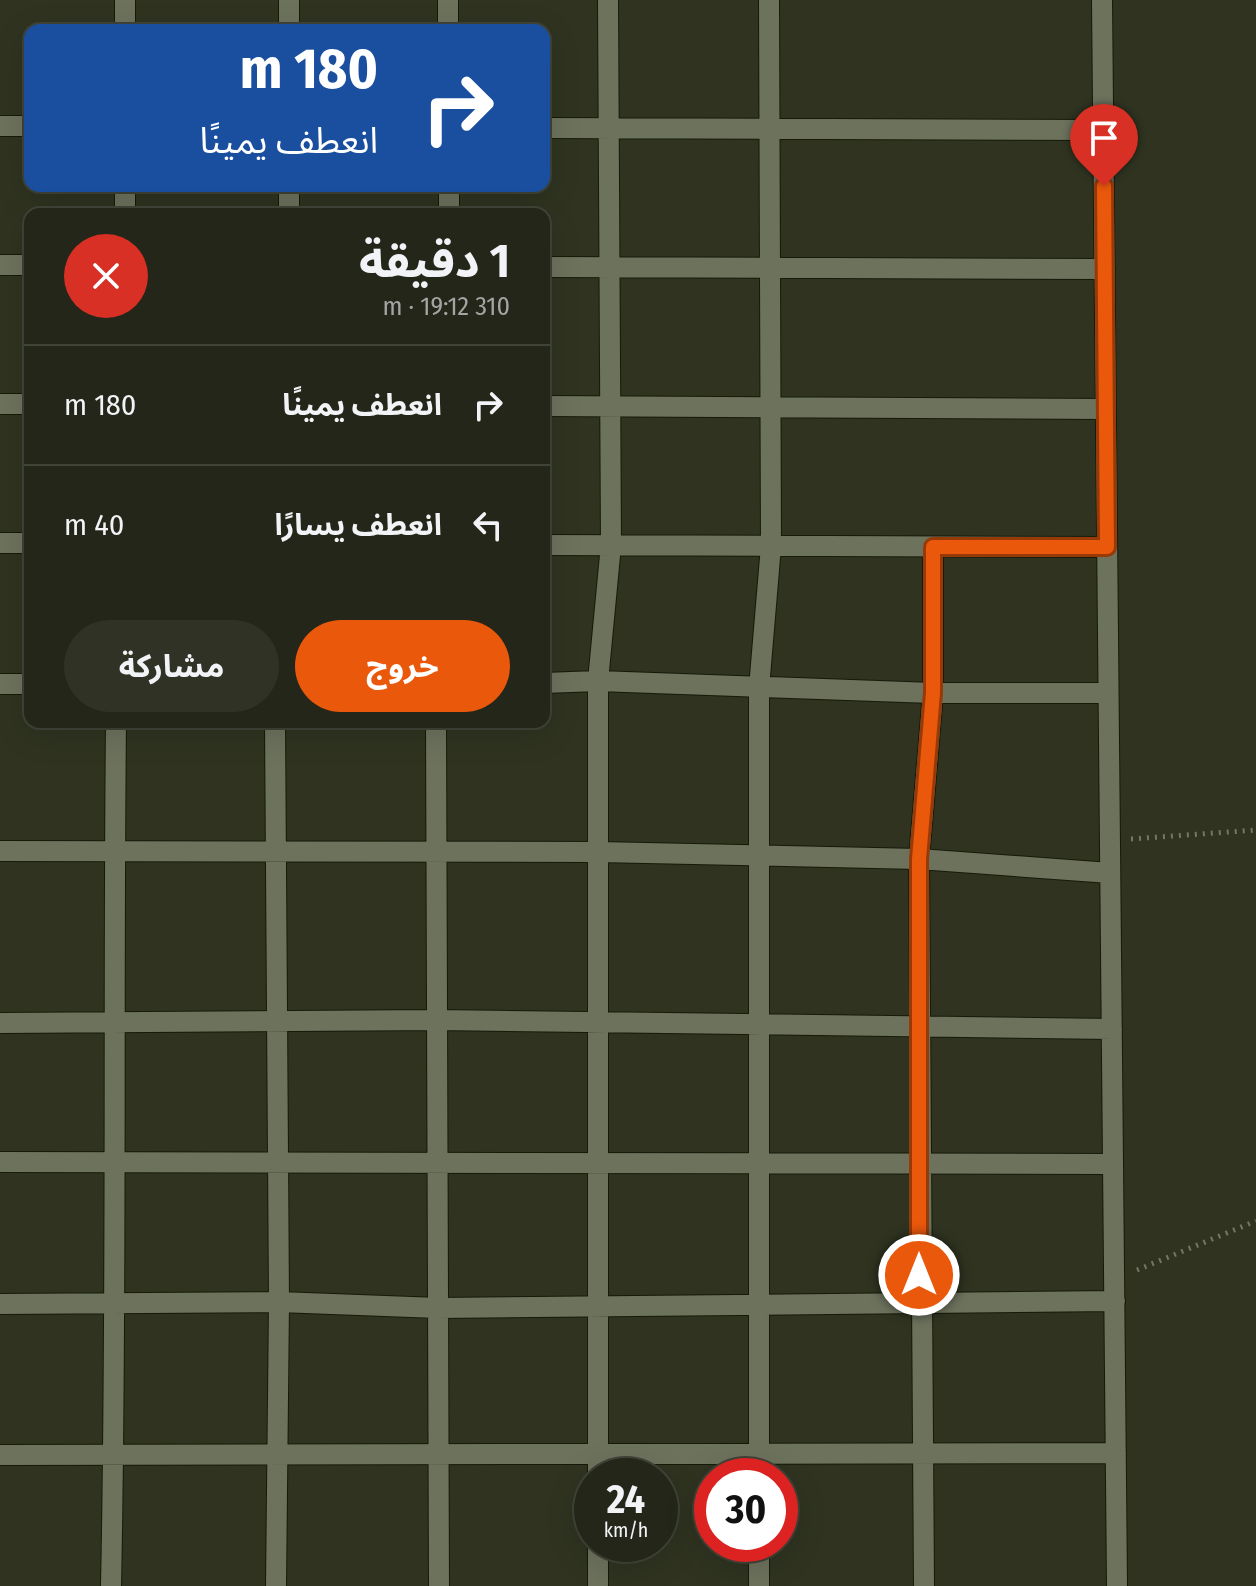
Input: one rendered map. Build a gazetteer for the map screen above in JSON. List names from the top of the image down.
{
  "page": {
    "turn": ["180 m", "انعطف يمينًا"],
    "heading": ["1 دقيقة", "310 m · 19:12"],
    "list": [
      {
        "name": "انعطف يمينًا",
        "value": "180 m"
      },
      {
        "name": "انعطف يسارًا",
        "value": "40 m"
      }
    ],
    "buttons": ["خروج", "مشاركة"],
    "speed": "24 km/h",
    "limit": "30"
  }
}
